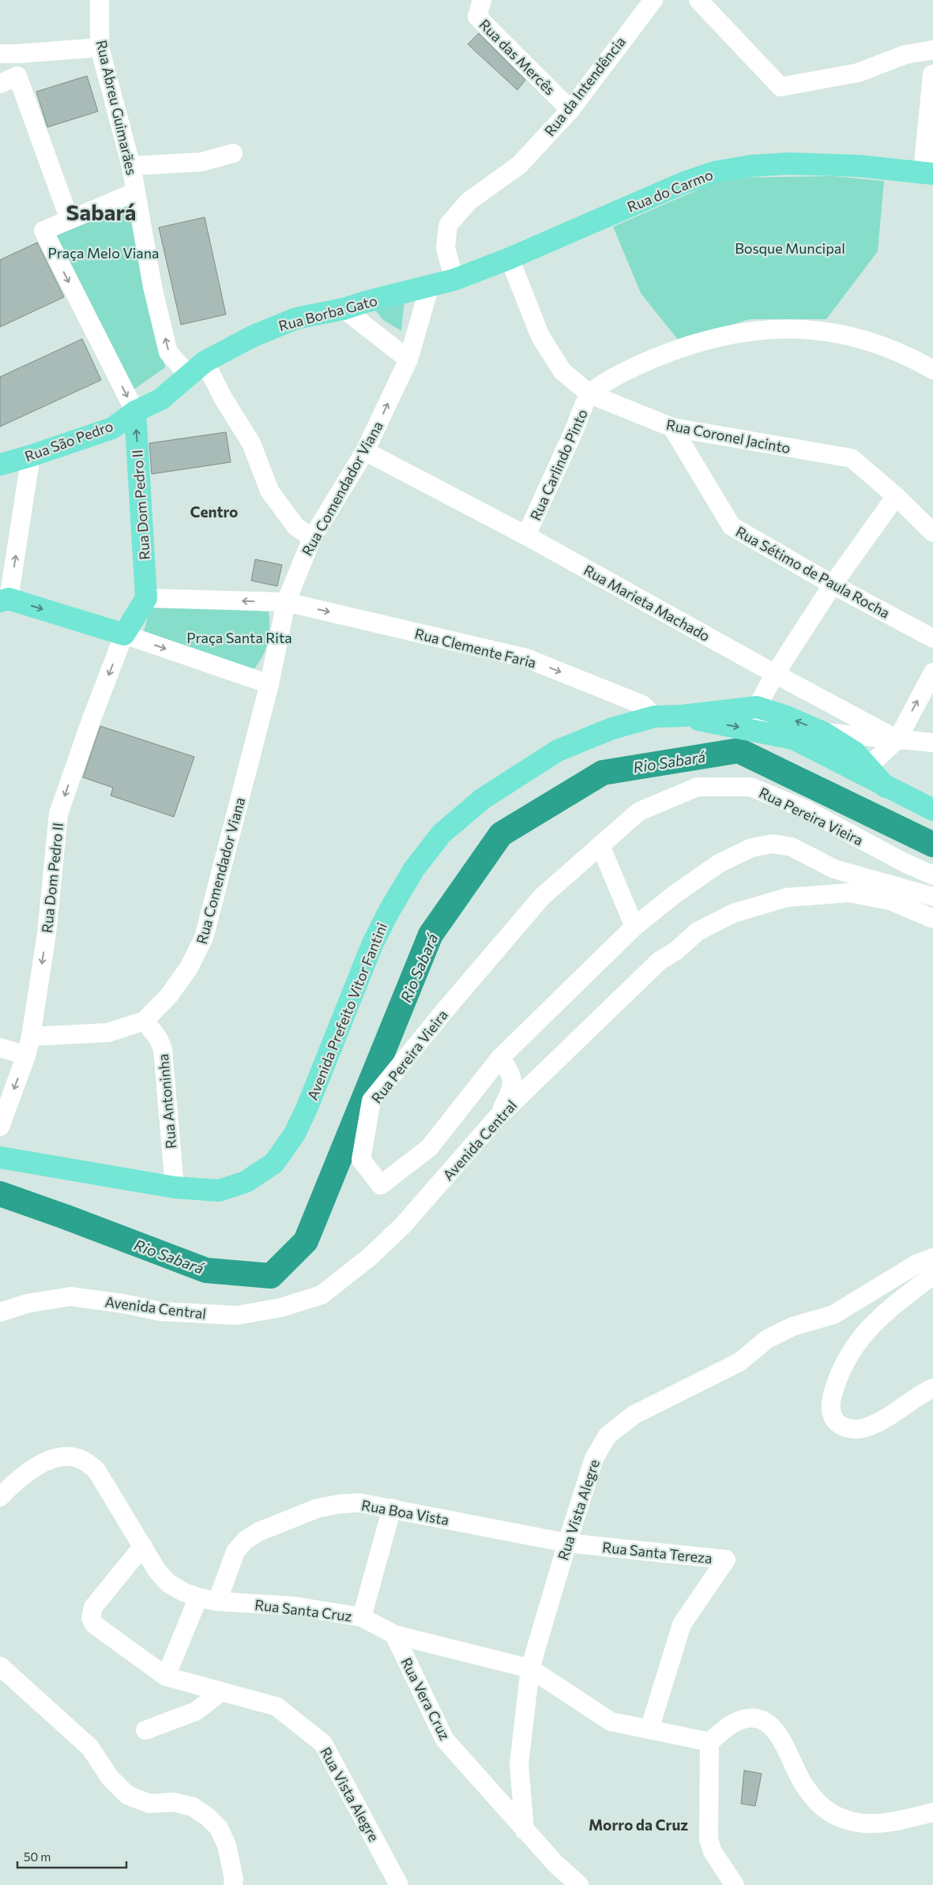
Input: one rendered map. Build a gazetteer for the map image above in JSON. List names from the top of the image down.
{
  "streets": {
    "main road": [
      "Rua do Carmo",
      "Rua Borba Gato",
      "Rua São Pedro",
      "Rua Dom Pedro II",
      "Avenida Prefeito Vitor Fantini"
    ],
    "street": [
      "Rua das Mercês",
      "Rua da Intendência",
      "Rua Abreu Guimarães",
      "Rua Coronel Jacinto",
      "Rua Carlindo Pinto",
      "Rua Comendador Viana",
      "Rua Sétimo de Paula Rocha",
      "Rua Marieta Machado",
      "Rua Clemente Faria",
      "Rua Pereira Vieira",
      "Rua Antoninha",
      "Avenida Central",
      "Rua Vista Alegre",
      "Rua Boa Vista",
      "Rua Santa Tereza",
      "Rua Santa Cruz",
      "Rua Vera Cruz"
    ]
  },
  "crossings": [
    ["Rua das Mercês", "Rua da Intendência"],
    ["Rua da Intendência", "Rua do Carmo"],
    ["Rua da Intendência", "Rua Borba Gato"],
    ["Rua do Carmo", "Rua Borba Gato"],
    ["Rua do Carmo", "Rua Coronel Jacinto"],
    ["Rua Borba Gato", "Rua Comendador Viana"],
    ["Rua Coronel Jacinto", "Rua Carlindo Pinto"],
    ["Rua Coronel Jacinto", "Rua Sétimo de Paula Rocha"],
    ["Rua São Pedro", "Rua Dom Pedro II"],
    ["Rua Carlindo Pinto", "Rua Marieta Machado"],
    ["Rua Comendador Viana", "Rua Dom Pedro II"],
    ["Rua Comendador Viana", "Rua Marieta Machado"],
    ["Rua Comendador Viana", "Rua Clemente Faria"],
    ["Rua Comendador Viana", "Rua Antoninha"],
    ["Rua Clemente Faria", "Avenida Prefeito Vitor Fantini"],
    ["Avenida Prefeito Vitor Fantini", "Rua Antoninha"],
    ["Rua Vista Alegre", "Rua Boa Vista"],
    ["Rua Vista Alegre", "Rua Santa Tereza"],
    ["Rua Vista Alegre", "Rua Santa Cruz"],
    ["Rua Vista Alegre", "Rua Vera Cruz"],
    ["Rua Boa Vista", "Rua Santa Tereza"],
    ["Rua Boa Vista", "Rua Santa Cruz"],
    ["Rua Santa Tereza", "Rua Santa Cruz"],
    ["Rua Santa Cruz", "Rua Vera Cruz"]
  ],
  "one_way": ["Rua Clemente Faria"],
  "districts": ["Sabará", "Centro", "Morro da Cruz"],
  "water": ["Rio Sabará"],
  "parks": ["Bosque Muncipal", "Praça Melo Viana", "Praça Santa Rita"],
  "scale_bar": "50 m"
}
